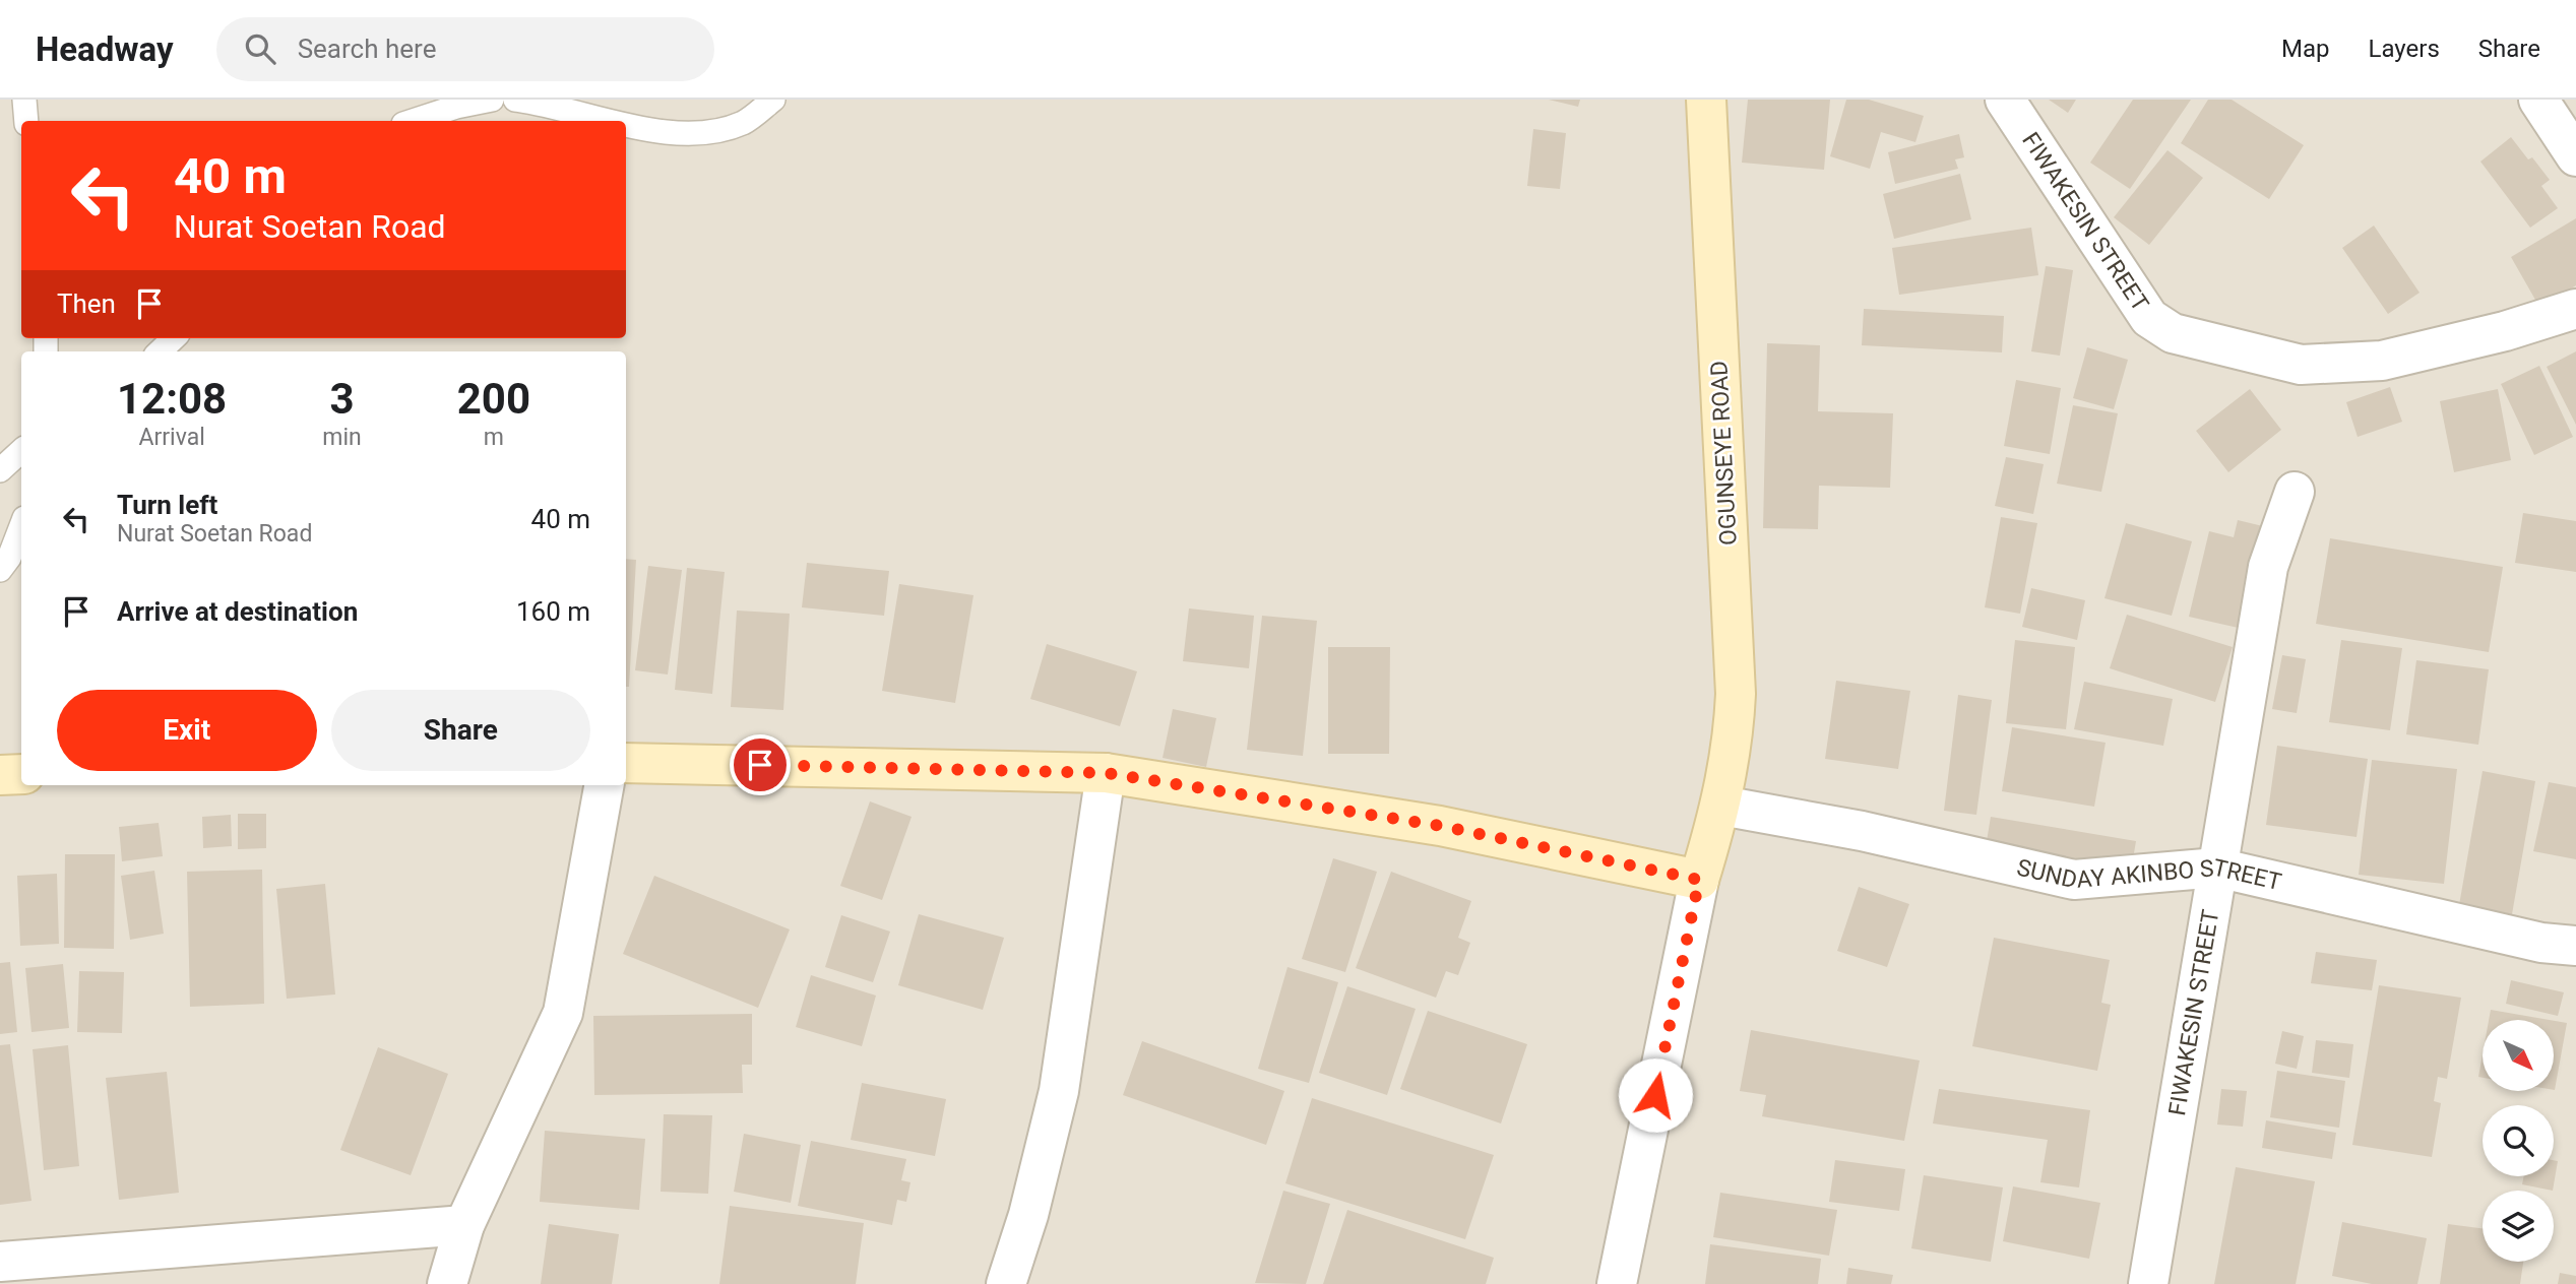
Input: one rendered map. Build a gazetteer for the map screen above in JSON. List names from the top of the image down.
{
  "streets": {
    "street": ["FIWAKESIN STREET", "OGUNSEYE ROAD", "SUNDAY AKINBO STREET"]
  },
  "crossings": [
    ["FIWAKESIN STREET", "SUNDAY AKINBO STREET"],
    ["OGUNSEYE ROAD", "SUNDAY AKINBO STREET"]
  ],
  "north": "bottom right",
  "page": {
    "header": "Headway",
    "search": "Search here",
    "nav": ["Map", "Layers", "Share"],
    "turn": ["40 m", "Nurat Soetan Road"],
    "then": "Then",
    "eta": [
      "12:08",
      "Arrival",
      "3",
      "min",
      "200",
      "m"
    ],
    "list": [
      {
        "name": "Turn left",
        "note": "Nurat Soetan Road",
        "value": "40 m"
      },
      {
        "name": "Arrive at destination",
        "value": "160 m"
      }
    ],
    "buttons": ["Exit", "Share"]
  }
}
